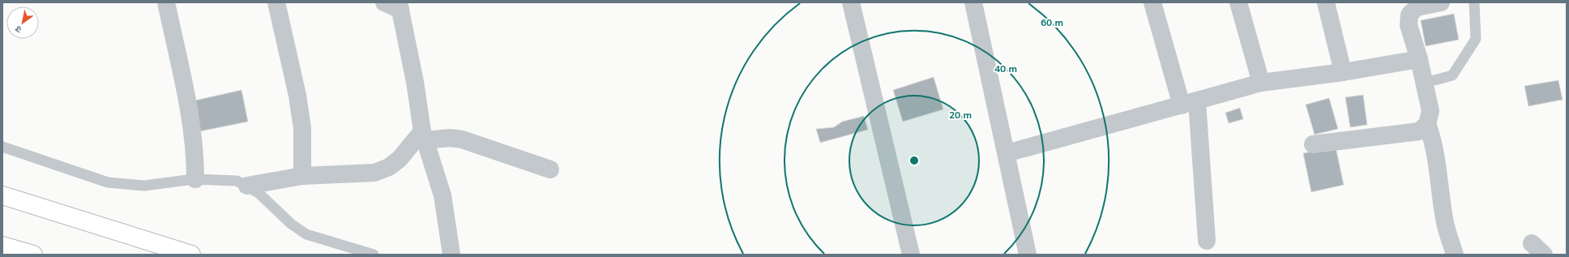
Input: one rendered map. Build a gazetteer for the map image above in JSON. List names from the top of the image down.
{
  "north": "bottom left",
  "rings": ["60 m", "40 m", "20 m"]
}
